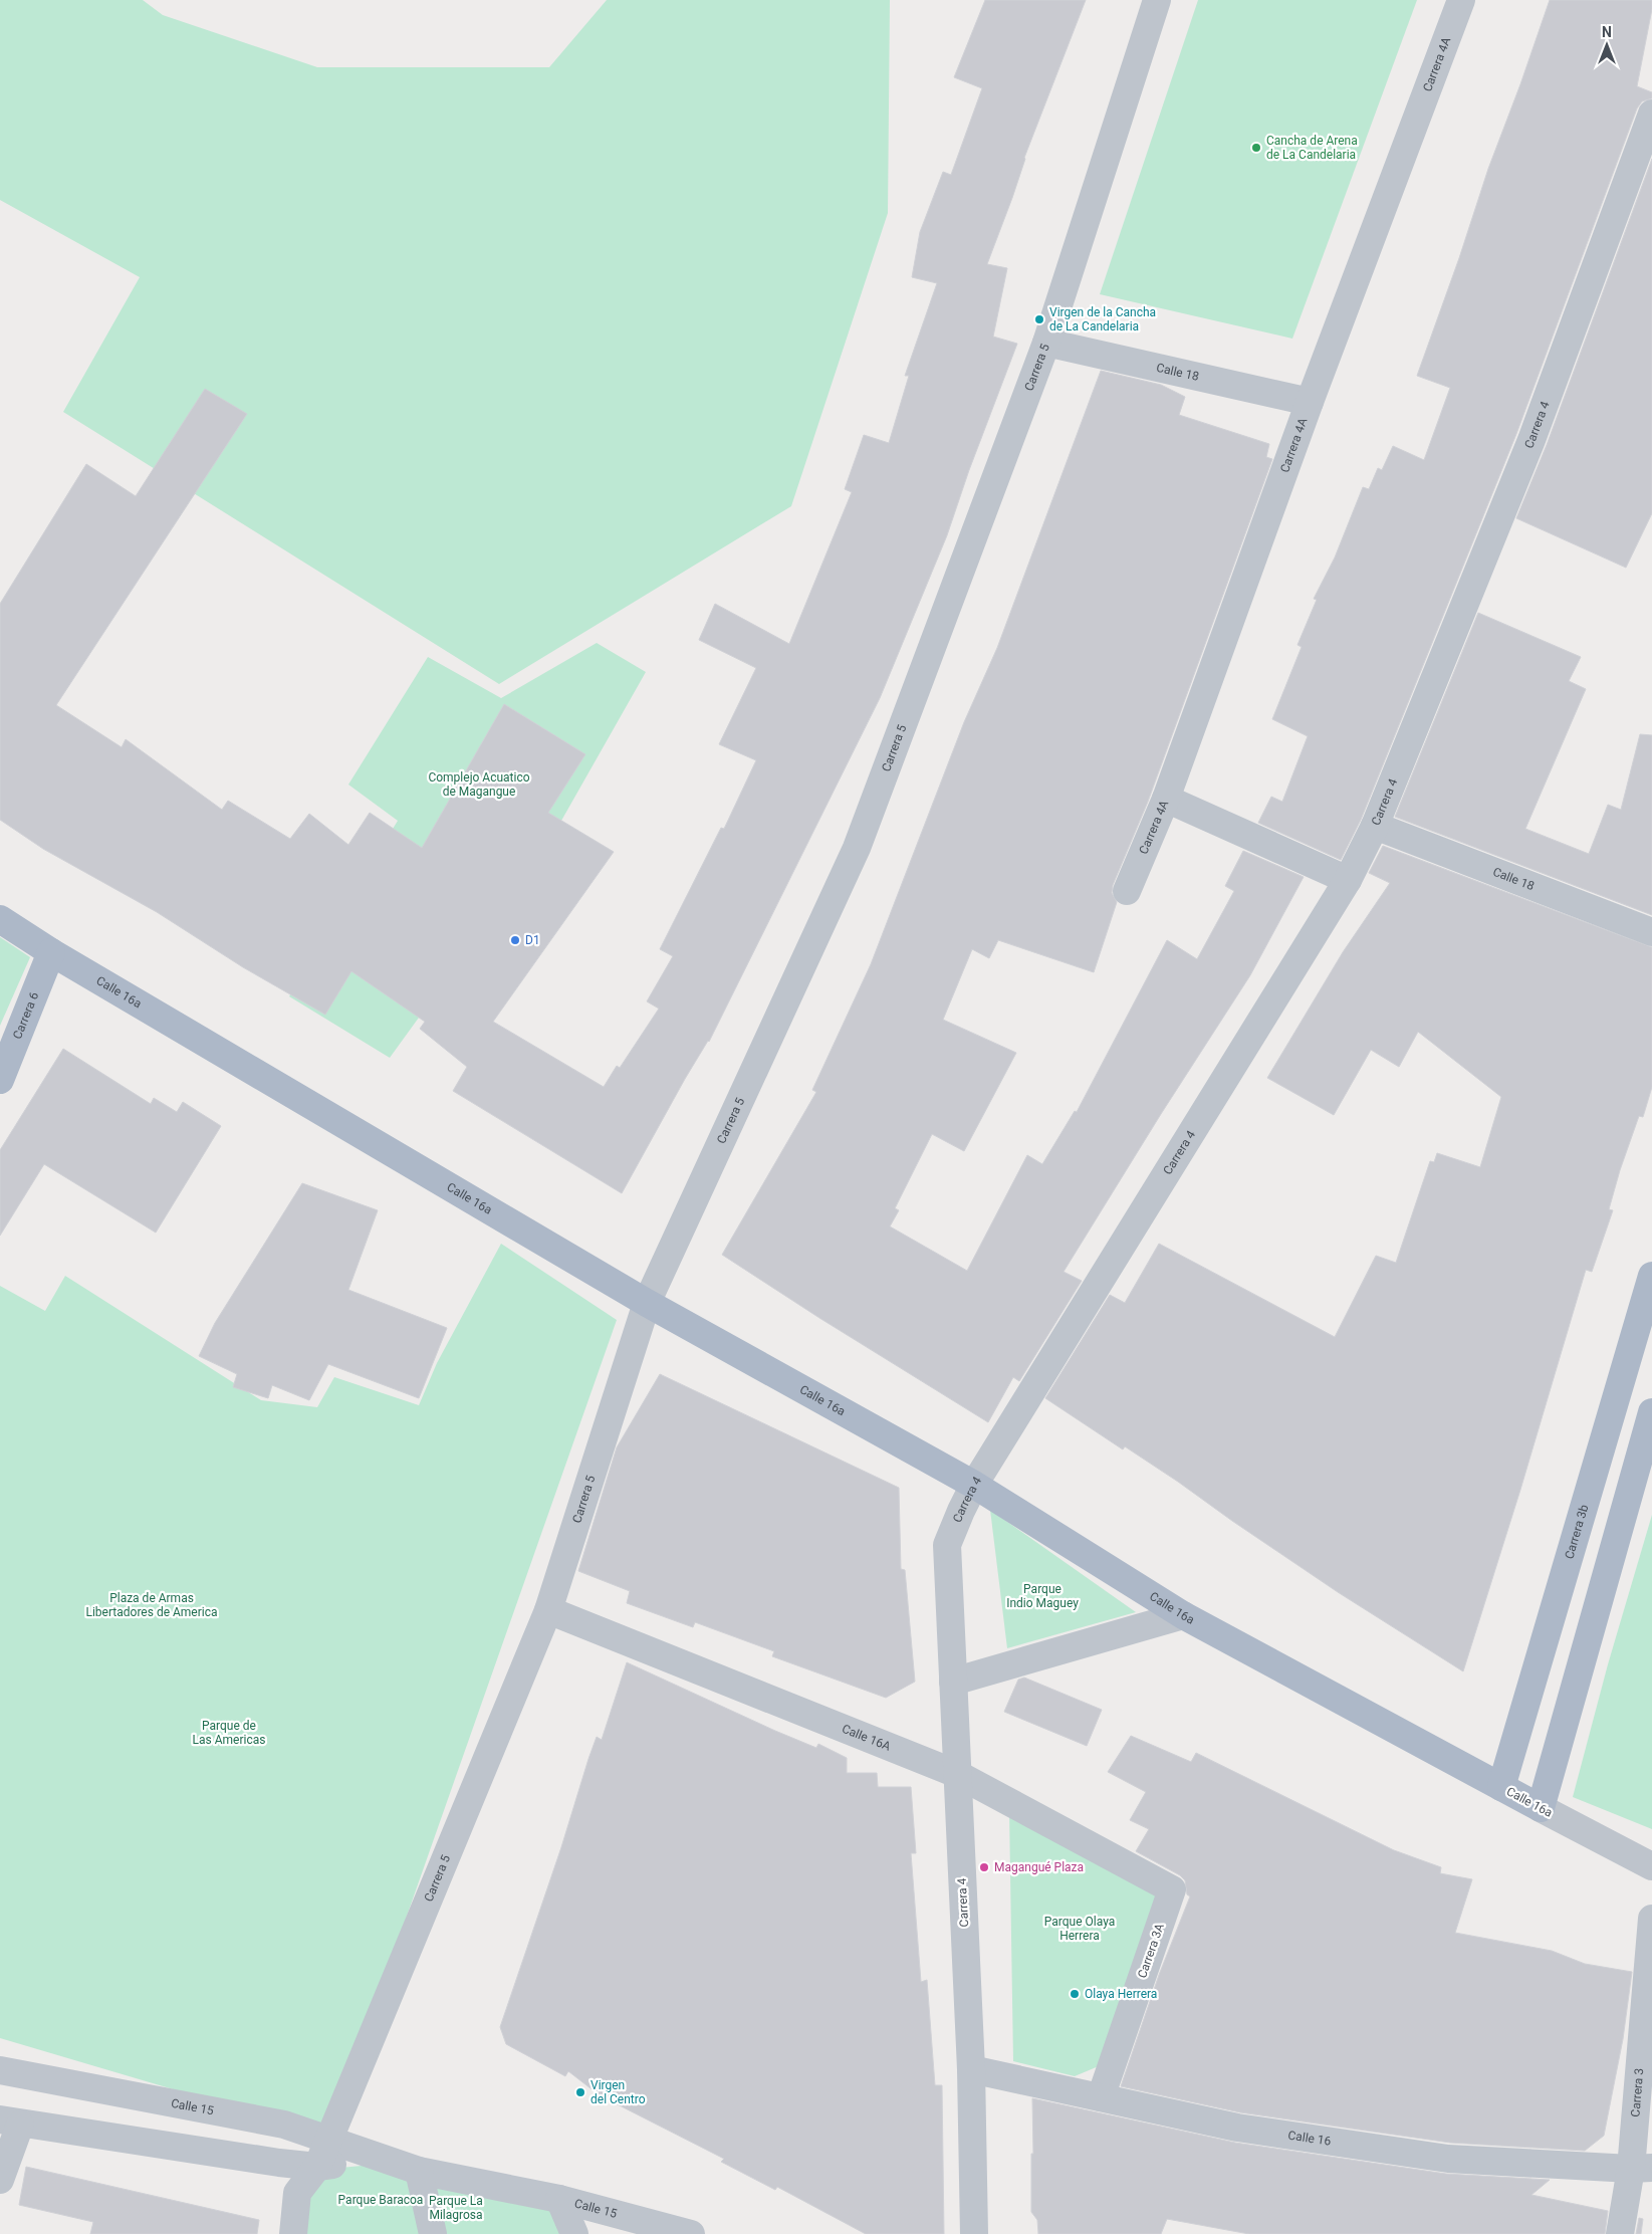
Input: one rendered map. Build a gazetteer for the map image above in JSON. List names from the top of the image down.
{
  "streets": {
    "main road": ["Calle 16a", "Carrera 6", "Carrera 3b"],
    "street": [
      "Carrera 4A",
      "Carrera 5",
      "Calle 18",
      "Carrera 4",
      "Calle 16A",
      "Carrera 3A",
      "Carrera 3",
      "Calle 15",
      "Calle 16"
    ]
  },
  "crossings": [
    ["Carrera 4A", "Calle 18"],
    ["Carrera 5", "Calle 18"],
    ["Carrera 5", "Calle 16a"],
    ["Carrera 5", "Calle 16A"],
    ["Carrera 5", "Calle 15"],
    ["Calle 18", "Carrera 4"],
    ["Carrera 4", "Calle 16a"],
    ["Carrera 4", "Calle 16A"],
    ["Carrera 4", "Calle 16"],
    ["Calle 16a", "Carrera 6"],
    ["Calle 16a", "Carrera 3b"],
    ["Calle 16A", "Carrera 3A"],
    ["Carrera 3A", "Calle 16"],
    ["Carrera 3", "Calle 16"]
  ],
  "parks": [
    "Complejo Acuatico de Magangue",
    "Parque Indio Maguey",
    "Plaza de Armas Libertadores de America",
    "Parque de Las Americas",
    "Parque Olaya Herrera",
    "Parque Baracoa",
    "Parque La Milagrosa"
  ],
  "places": [
    "Cancha de Arena de La Candelaria",
    "Virgen de la Cancha de La Candelaria",
    "D1",
    "Magangué Plaza",
    "Olaya Herrera",
    "Virgen del Centro"
  ],
  "north": "top"
}
